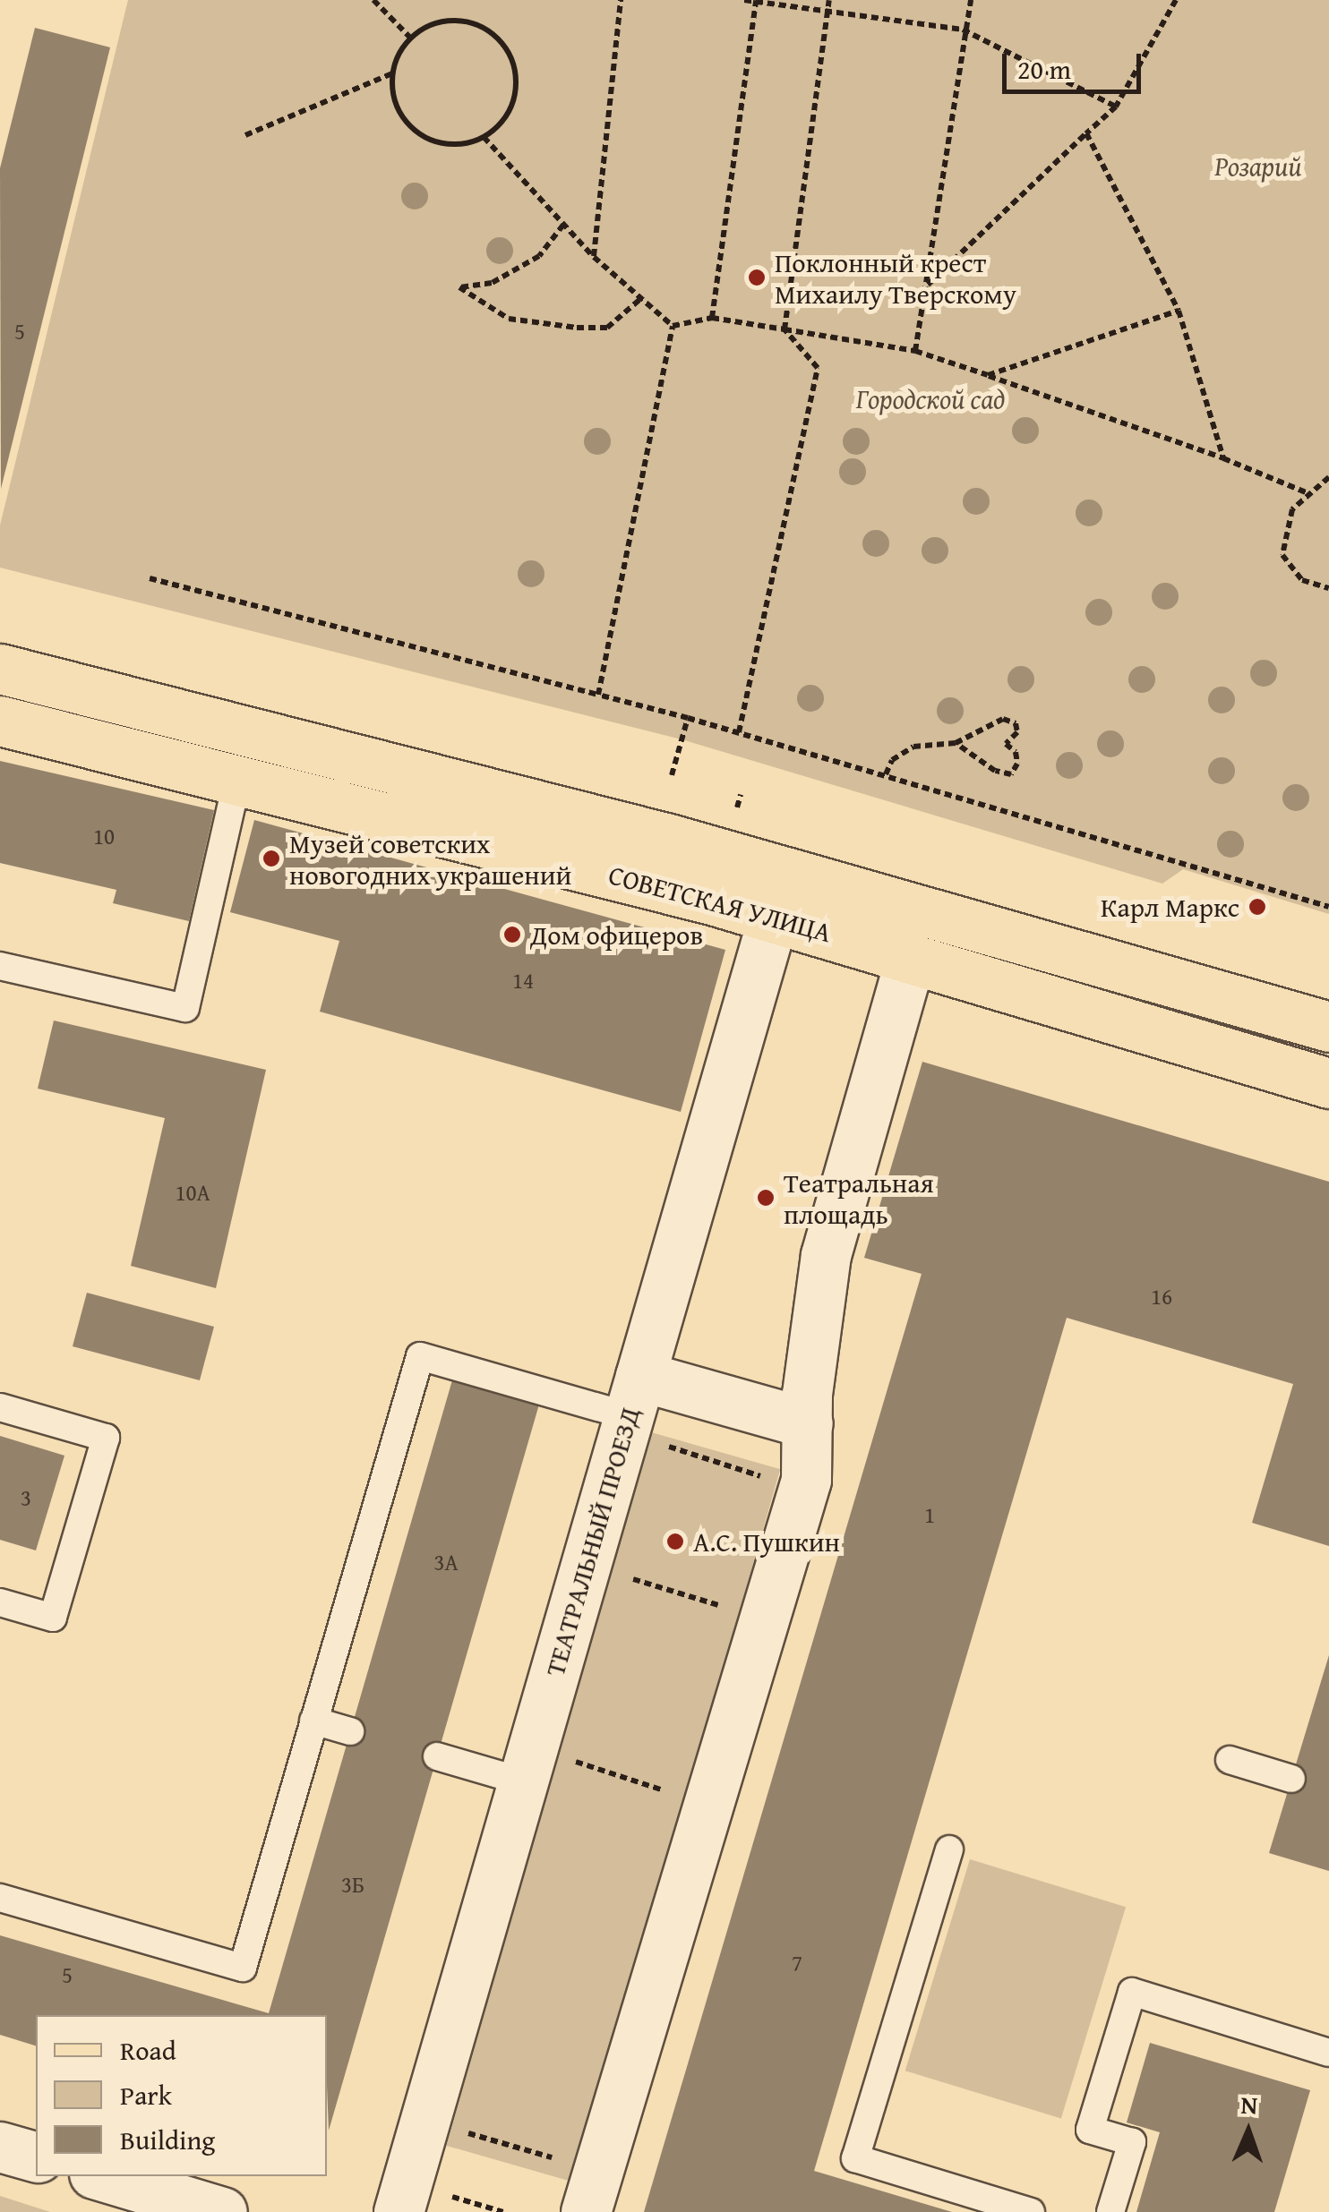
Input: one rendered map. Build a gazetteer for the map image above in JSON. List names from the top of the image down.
{
  "streets": {
    "main road": ["СОВЕТСКАЯ УЛИЦА"],
    "street": ["ТЕАТРАЛЬНЫЙ ПРОЕЗД"]
  },
  "crossings": [
    ["СОВЕТСКАЯ УЛИЦА", "ТЕАТРАЛЬНЫЙ ПРОЕЗД"]
  ],
  "parks": ["Розарий", "Городской сад"],
  "places": [
    "Поклонный крест Михаилу Тверскому",
    "Музей советских новогодних украшений",
    "Карл Маркс",
    "Дом офицеров",
    "Театральная площадь",
    "А.С. Пушкин"
  ],
  "house_numbers": [
    "5",
    "10",
    "14",
    "10А",
    "16",
    "3",
    "1",
    "3А",
    "3Б",
    "7",
    "5"
  ],
  "legend": ["Road", "Park", "Building"],
  "scale_bar": "20 m",
  "north": "top"
}
